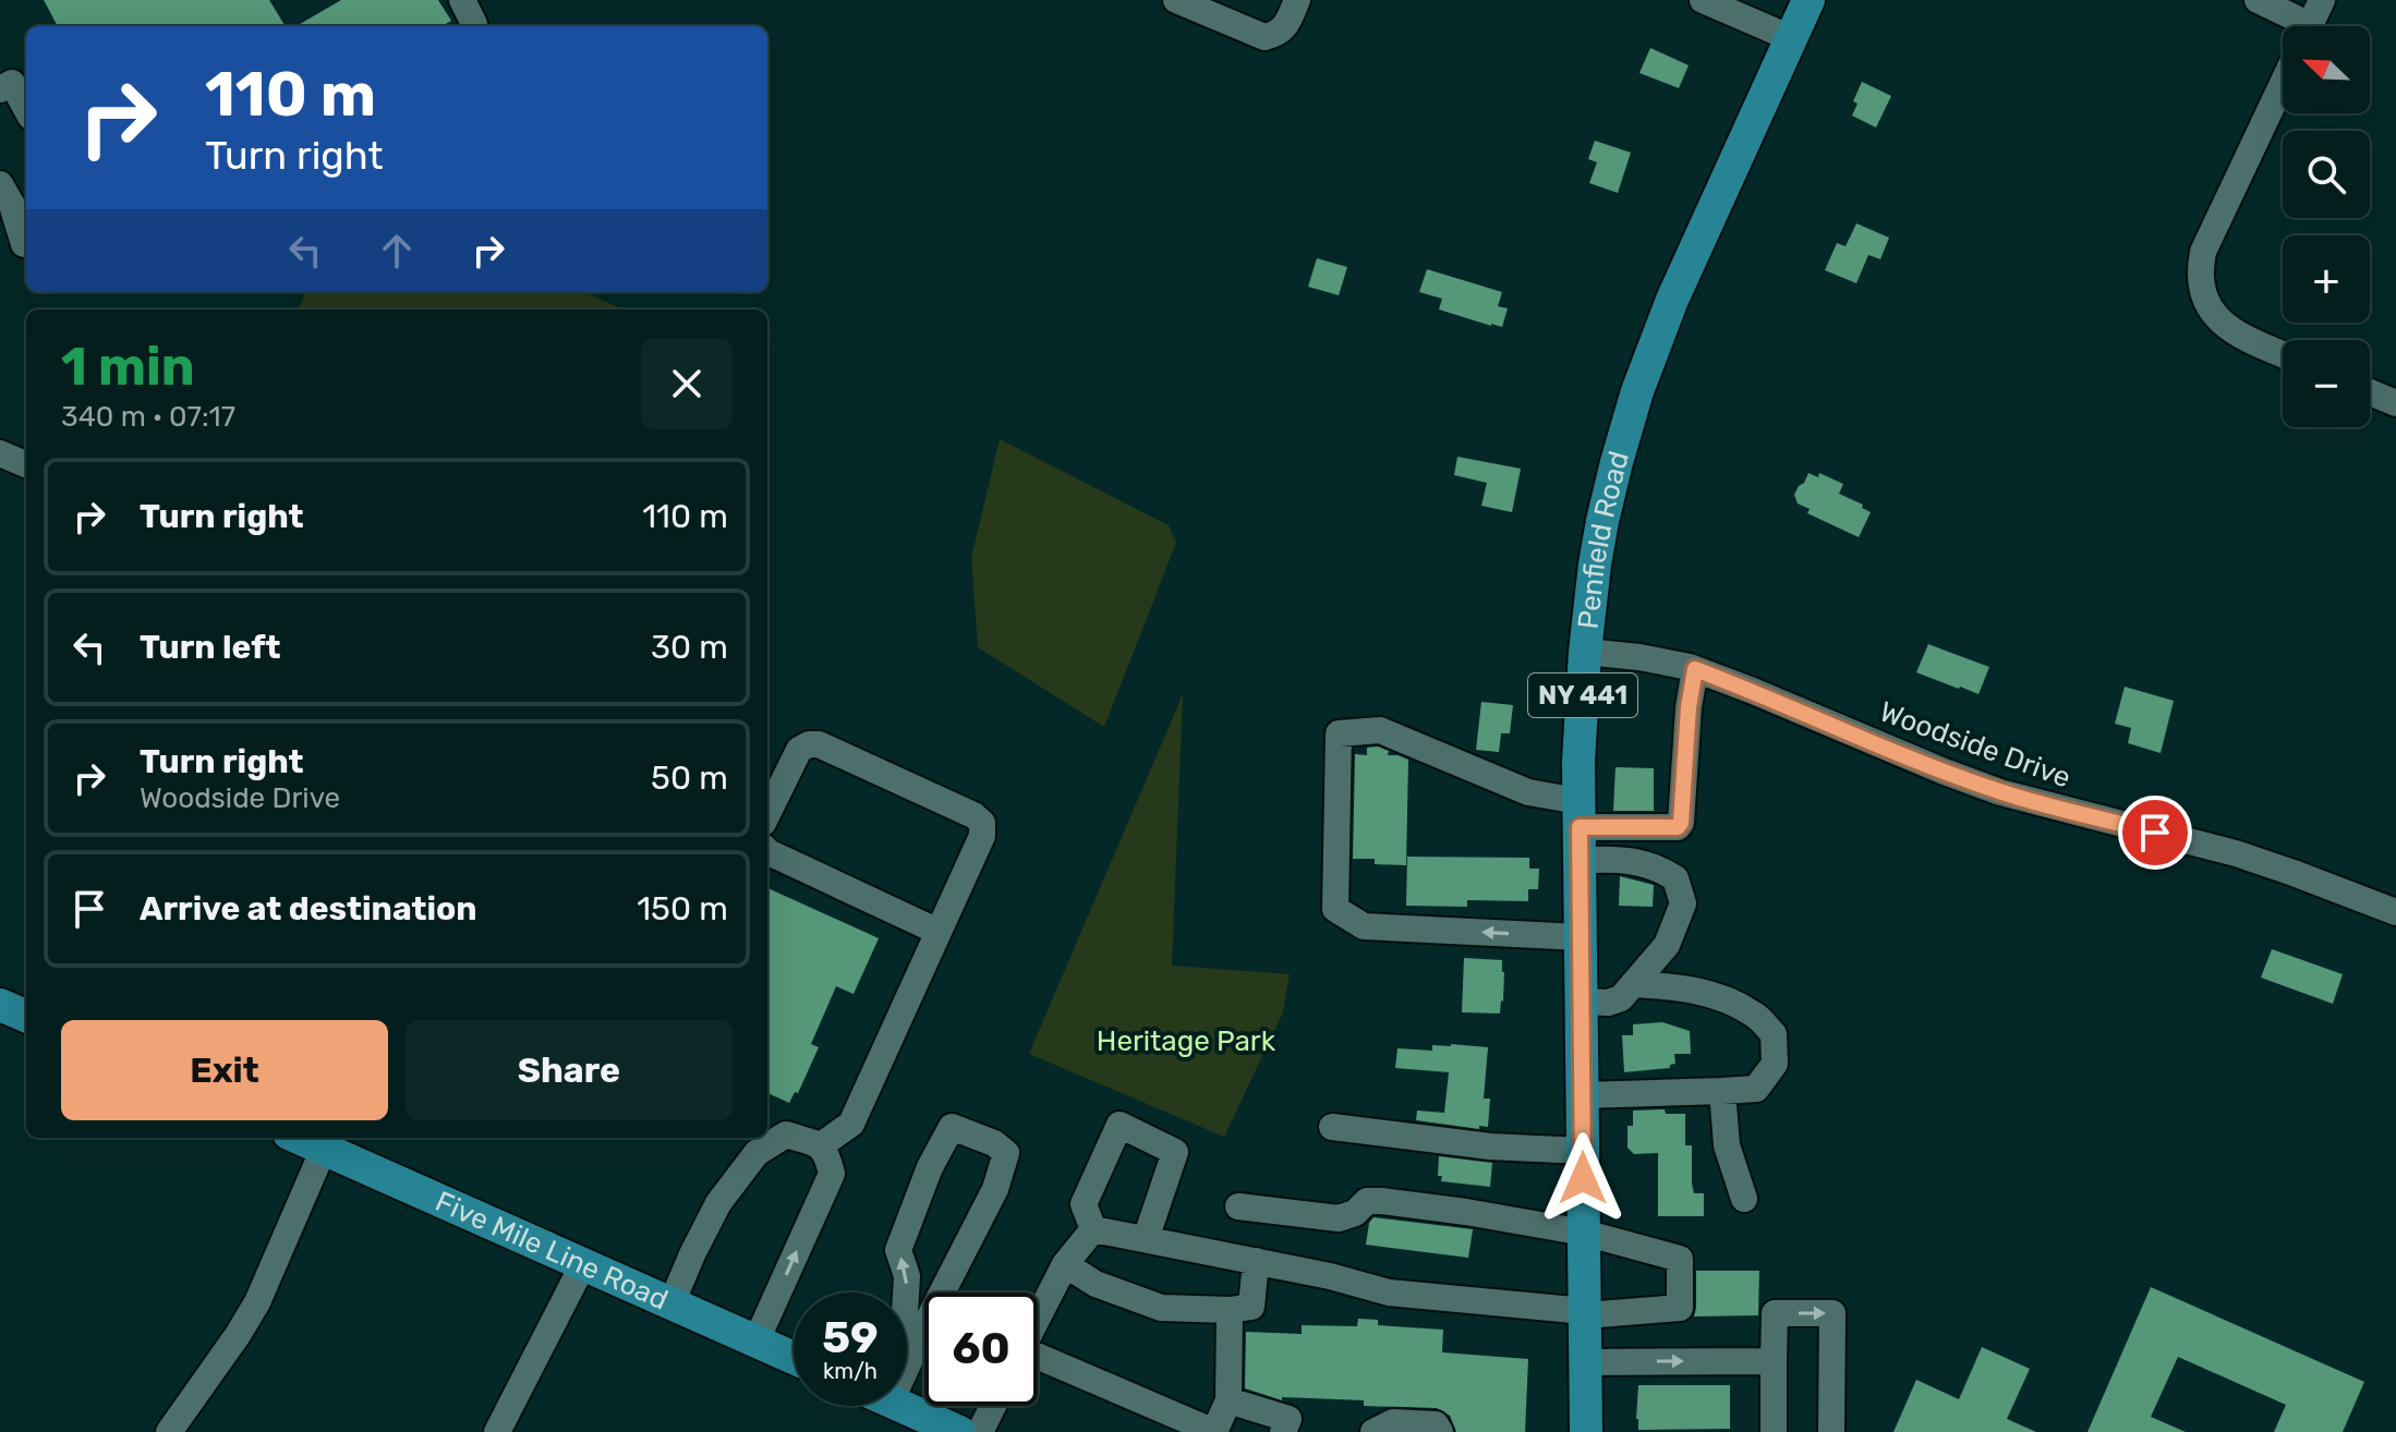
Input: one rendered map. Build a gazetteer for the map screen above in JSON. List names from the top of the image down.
{
  "streets": {
    "main road": ["Penfield Road", "NY 441", "Five Mile Line Road"],
    "street": ["Woodside Drive"]
  },
  "crossings": [
    ["Penfield Road", "Woodside Drive"]
  ],
  "parks": ["Heritage Park"],
  "north": "top left",
  "page": {
    "map_buttons": ["+", "−"],
    "turn": ["110 m", "Turn right"],
    "heading": ["1 min", "340 m · 07:17"],
    "list": [
      {
        "name": "Turn right",
        "value": "110 m"
      },
      {
        "name": "Turn left",
        "value": "30 m"
      },
      {
        "name": "Turn right",
        "note": "Woodside Drive",
        "value": "50 m"
      },
      {
        "name": "Arrive at destination",
        "value": "150 m"
      }
    ],
    "buttons": ["Exit", "Share"],
    "speed": "59 km/h",
    "limit": "60"
  }
}
